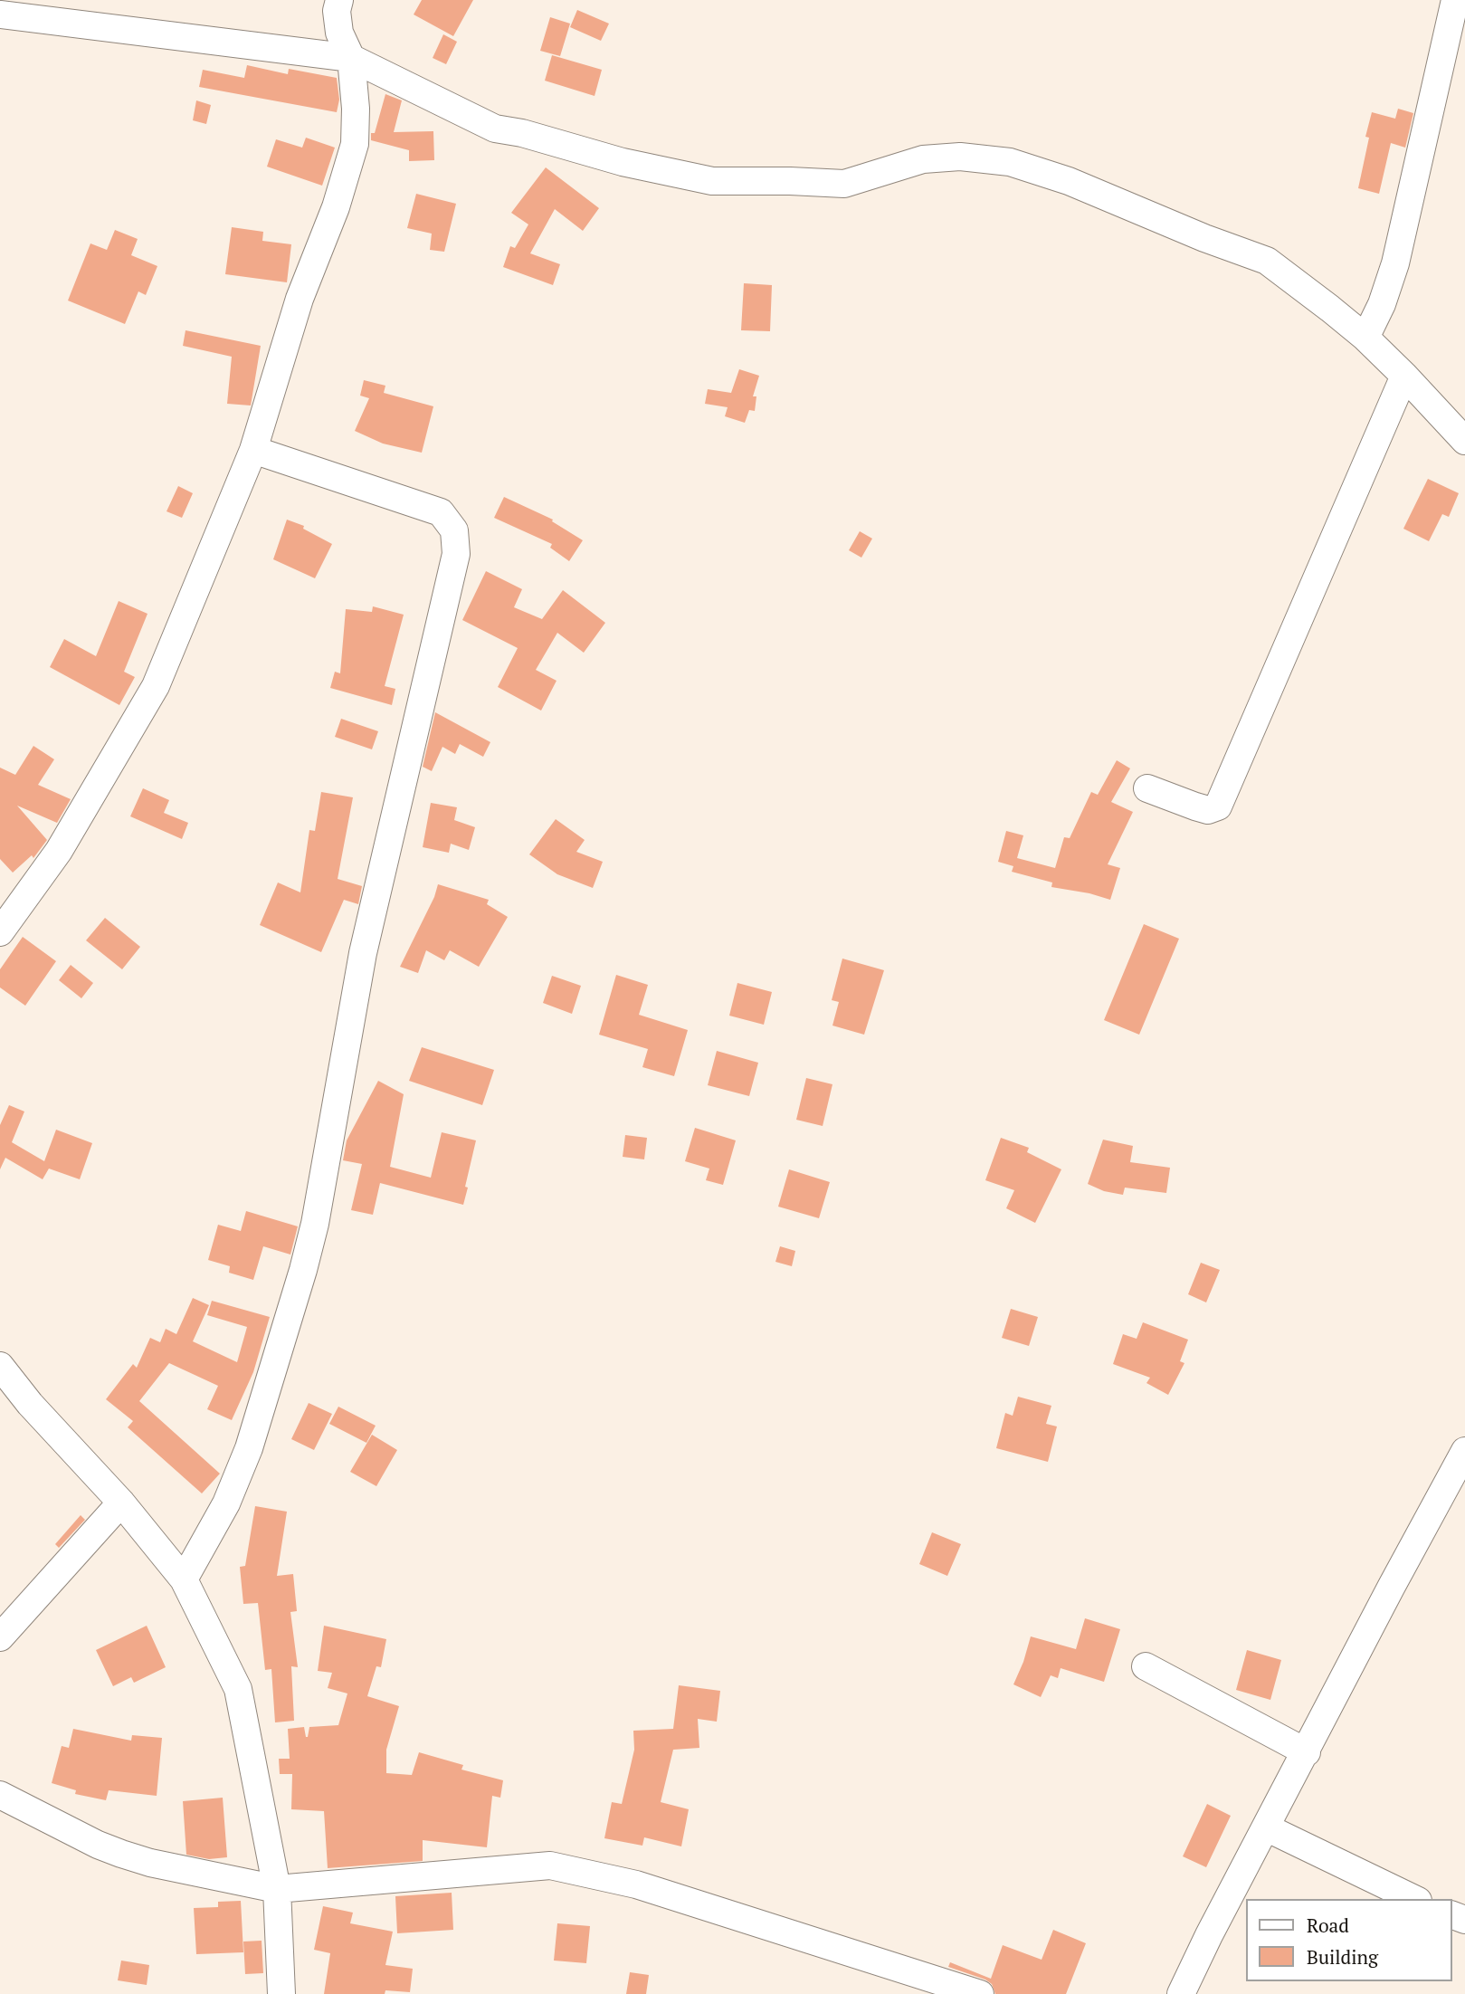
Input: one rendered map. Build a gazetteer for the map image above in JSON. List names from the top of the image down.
{
  "legend": ["Road", "Building"]
}
